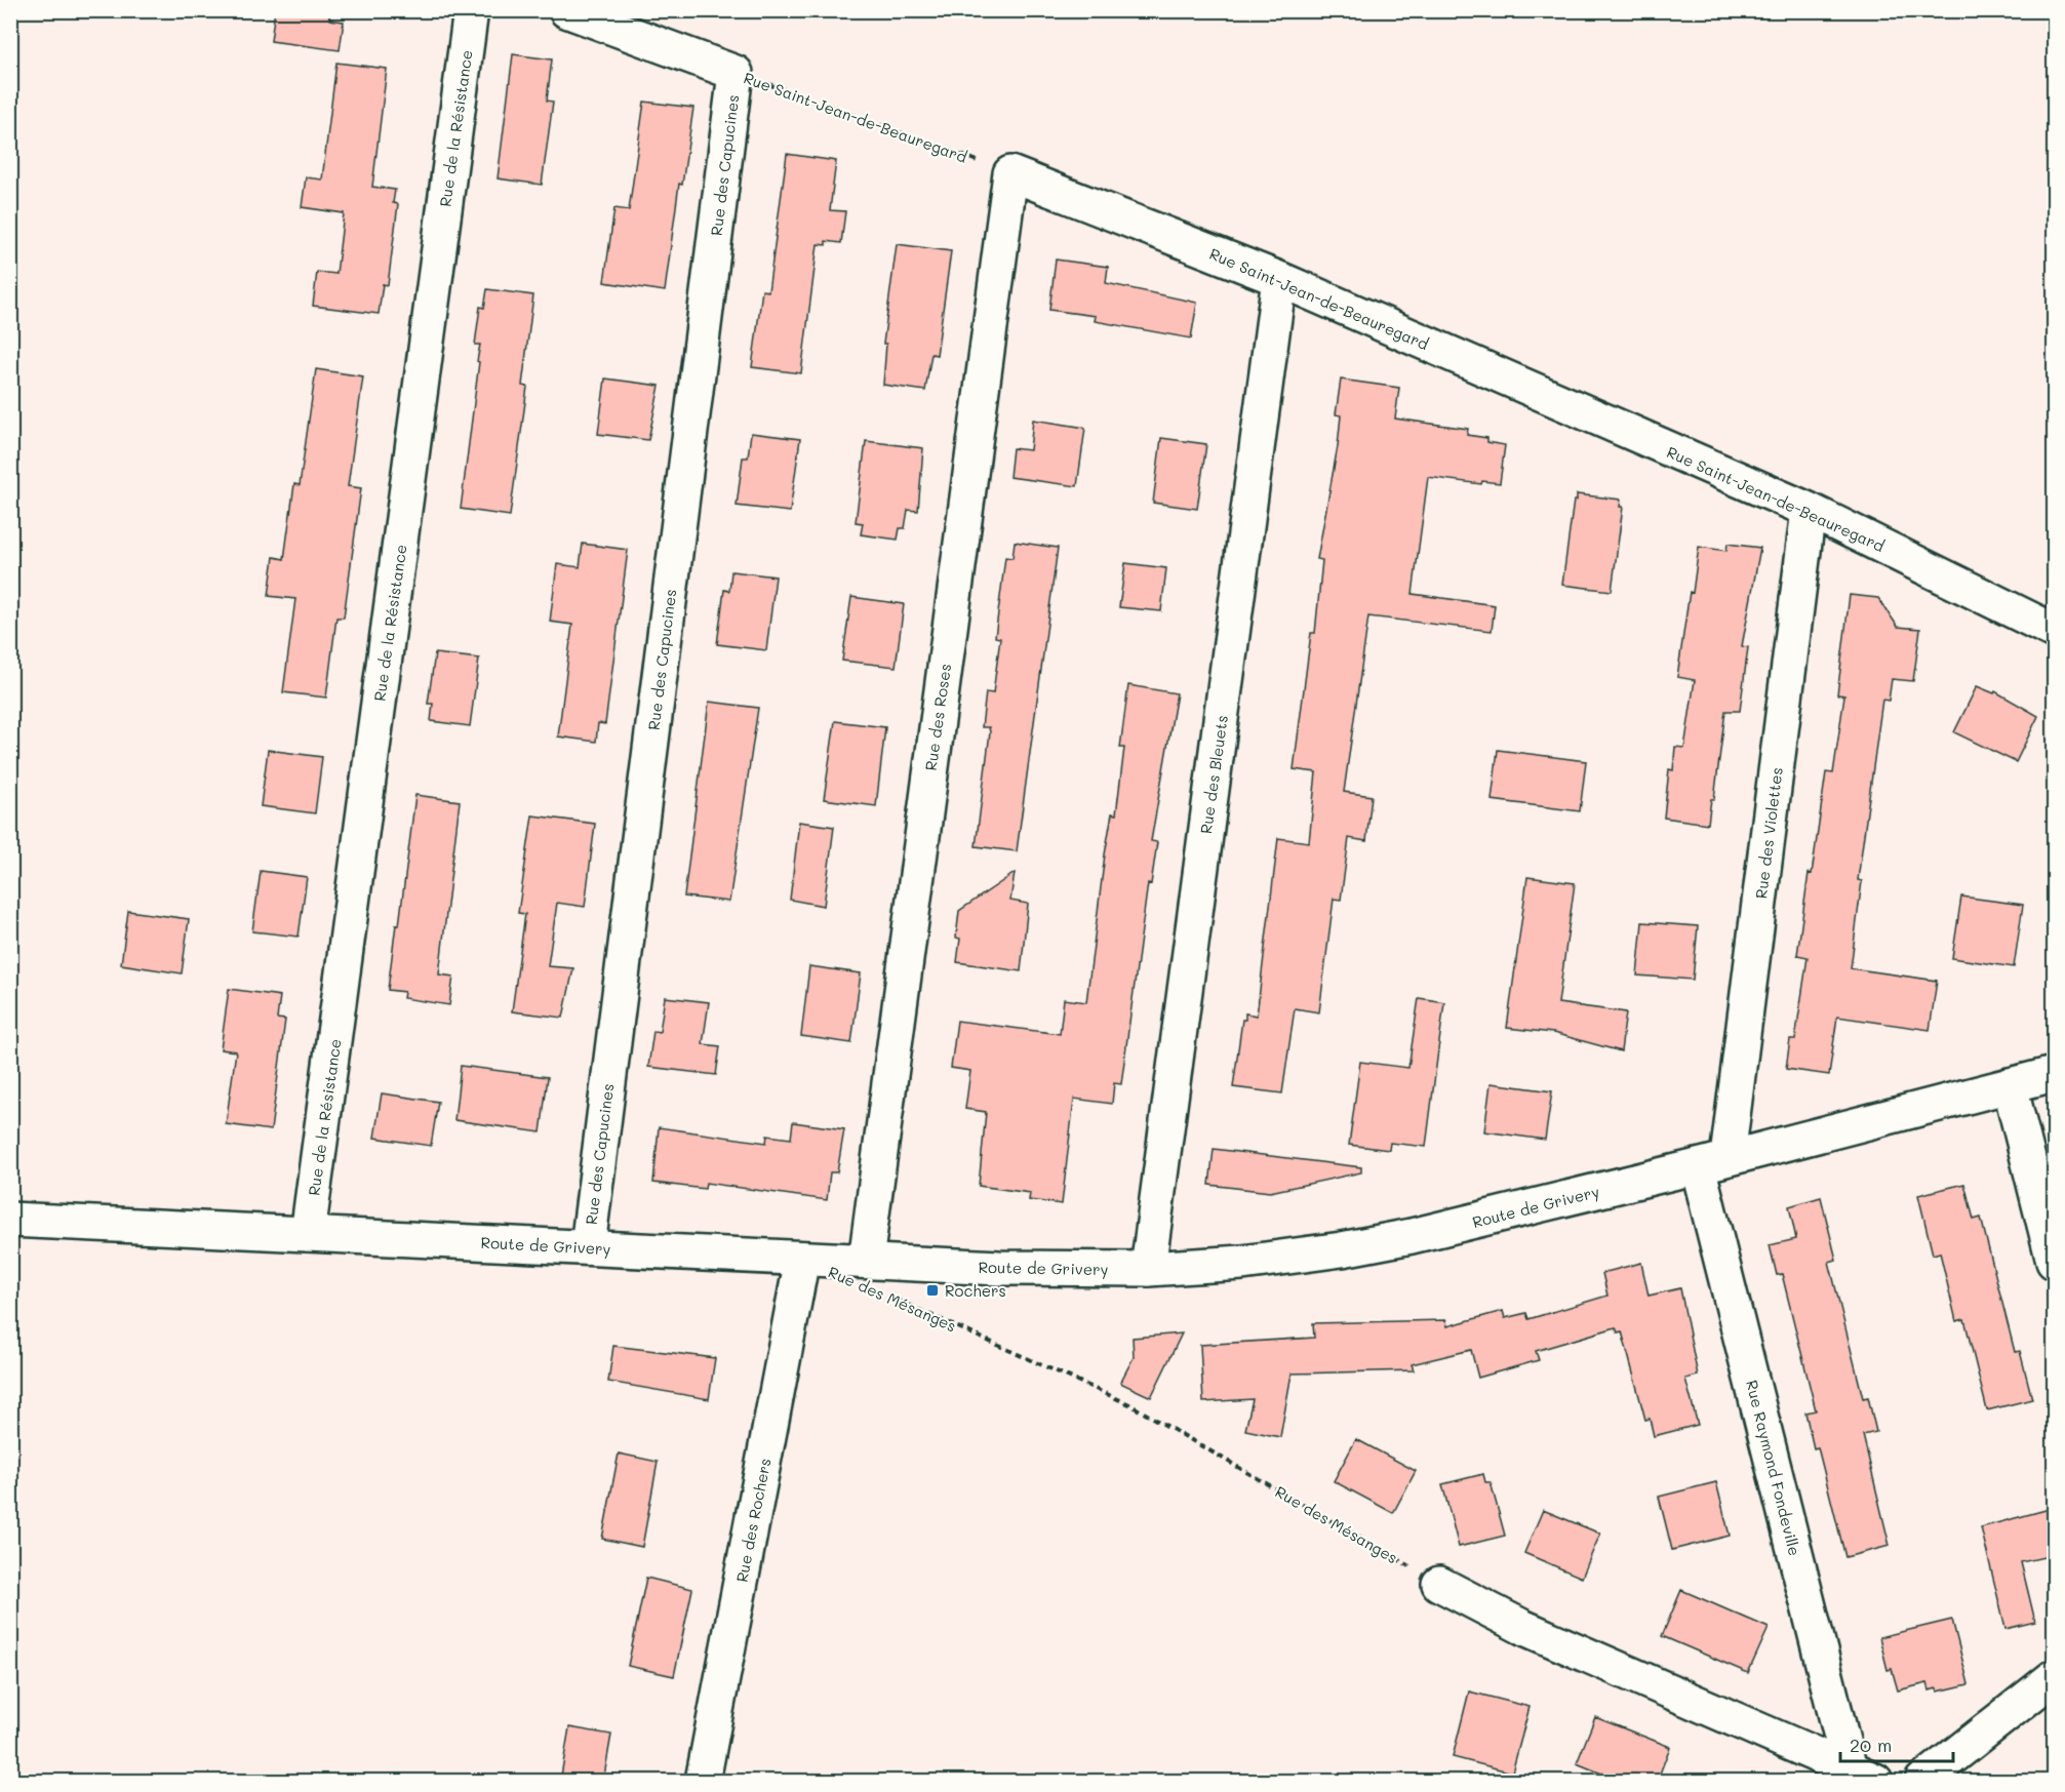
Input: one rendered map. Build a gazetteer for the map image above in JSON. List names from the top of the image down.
{
  "streets": {
    "street": [
      "Rue Saint-Jean-de-Beauregard",
      "Rue de la Résistance",
      "Rue des Capucines",
      "Rue des Roses",
      "Rue des Bleuets",
      "Rue des Violettes",
      "Route de Grivery",
      "Rue Raymond Fondeville",
      "Rue des Rochers"
    ],
    "path": ["Rue des Mésanges"]
  },
  "crossings": [
    ["Rue Saint-Jean-de-Beauregard", "Rue des Capucines"],
    ["Rue Saint-Jean-de-Beauregard", "Rue des Roses"],
    ["Rue Saint-Jean-de-Beauregard", "Rue des Bleuets"],
    ["Rue Saint-Jean-de-Beauregard", "Rue des Violettes"],
    ["Rue de la Résistance", "Route de Grivery"],
    ["Rue des Capucines", "Route de Grivery"],
    ["Rue des Roses", "Route de Grivery"],
    ["Rue des Bleuets", "Route de Grivery"],
    ["Rue des Violettes", "Route de Grivery"],
    ["Rue des Violettes", "Rue Raymond Fondeville"],
    ["Route de Grivery", "Rue Raymond Fondeville"],
    ["Route de Grivery", "Rue des Rochers"]
  ],
  "places": {
    "transit": ["Rochers"]
  },
  "scale_bar": "20 m"
}
